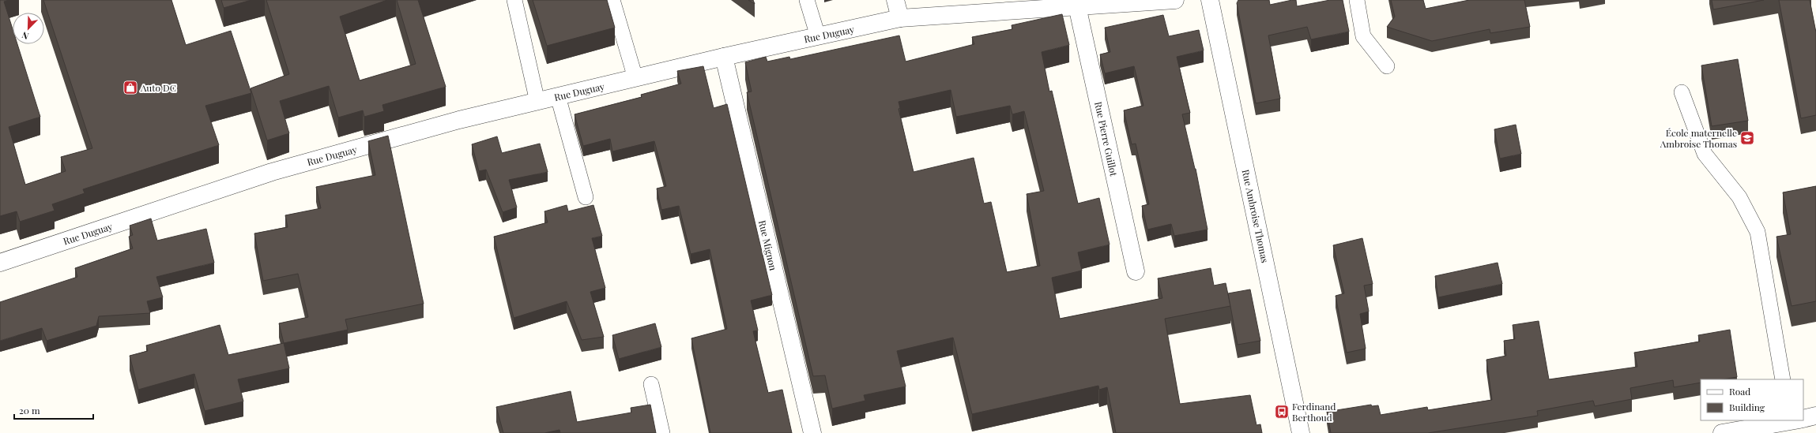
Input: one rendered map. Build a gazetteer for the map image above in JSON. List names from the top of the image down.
{
  "streets": {
    "street": [
      "Rue Duguay",
      "Rue Pierre Guillot",
      "Rue Ambroise Thomas",
      "Rue Mignon"
    ]
  },
  "crossings": [
    ["Rue Duguay", "Rue Pierre Guillot"],
    ["Rue Duguay", "Rue Mignon"]
  ],
  "places": {
    "shop": ["Auto DC"],
    "school or university": ["École maternelle Ambroise Thomas"],
    "bus stop": ["Ferdinand Berthoud"]
  },
  "legend": ["Road", "Building"],
  "scale_bar": "20 m",
  "north": "bottom left"
}
